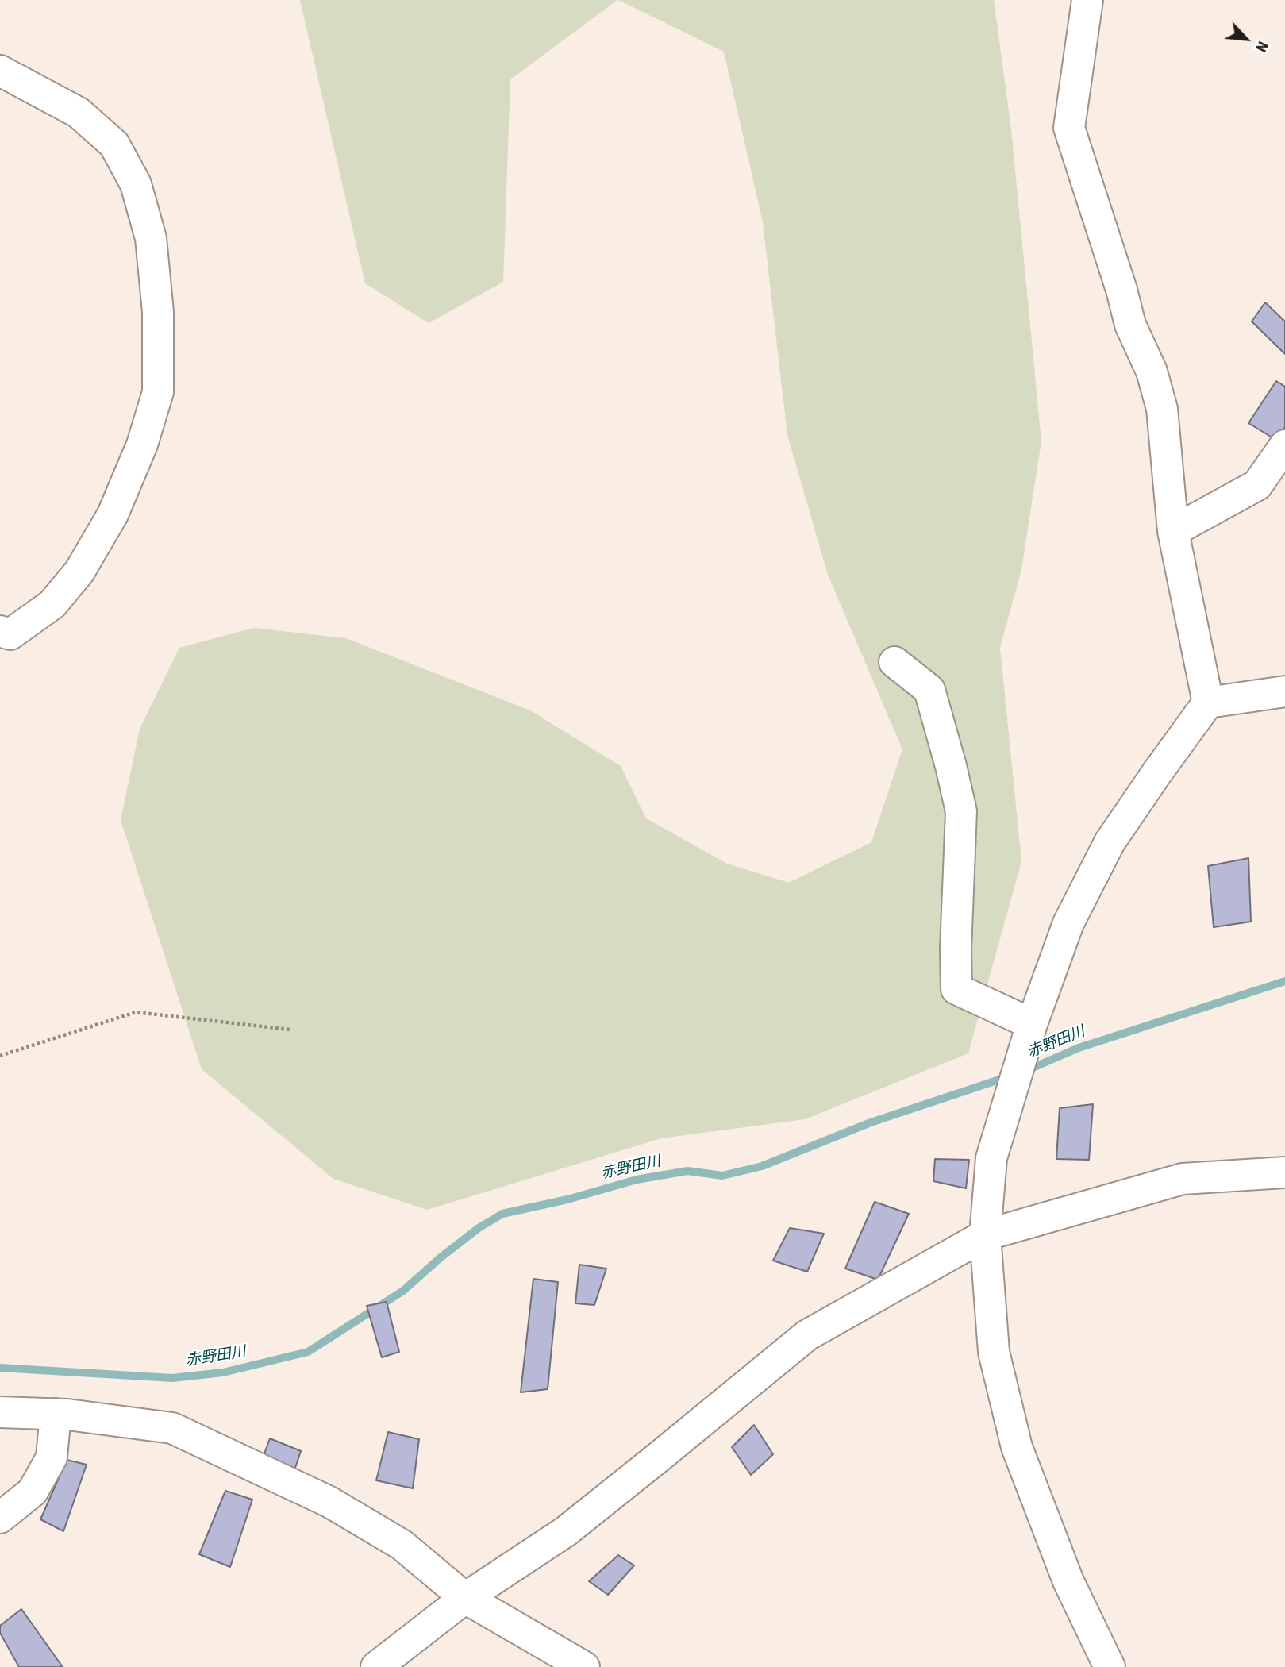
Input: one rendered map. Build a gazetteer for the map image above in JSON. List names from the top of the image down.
{
  "water": ["赤野田川"],
  "north": "bottom right"
}
